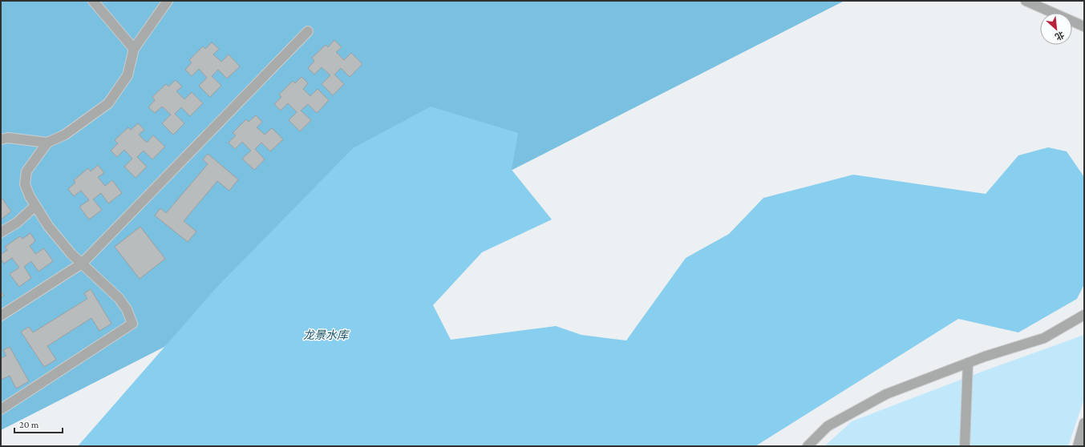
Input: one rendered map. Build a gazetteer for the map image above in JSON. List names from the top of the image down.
{
  "water": ["龙景水库"],
  "scale_bar": "20 m",
  "north": "bottom right"
}
